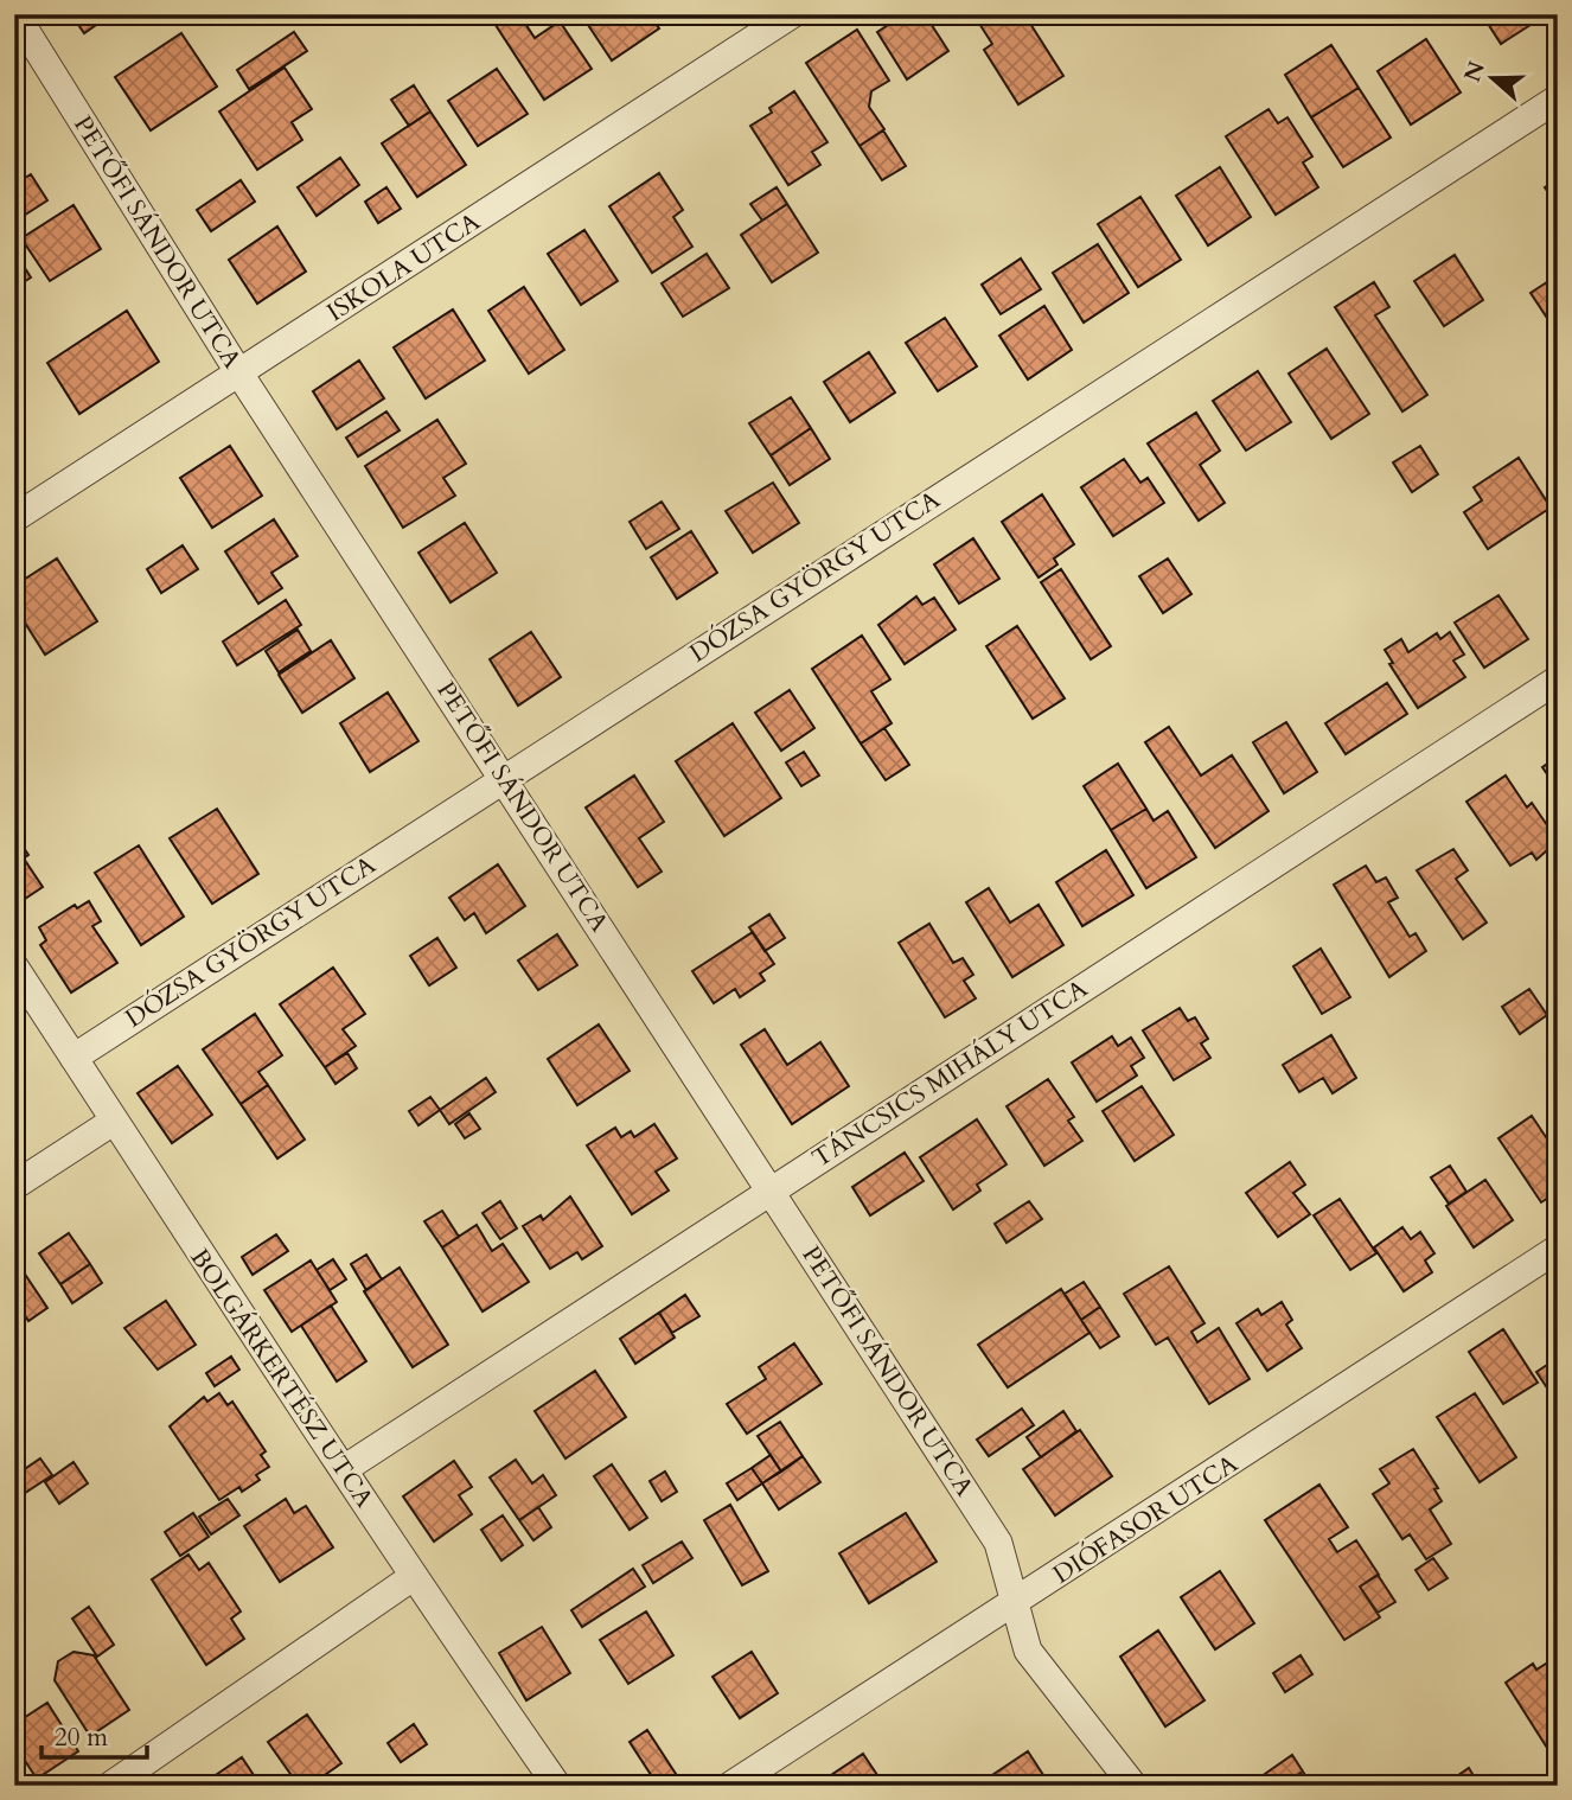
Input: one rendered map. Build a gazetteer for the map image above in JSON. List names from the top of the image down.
{
  "streets": {
    "street": [
      "PETŐFI SÁNDOR UTCA",
      "ISKOLA UTCA",
      "DÓZSA GYÖRGY UTCA",
      "TÁNCSICS MIHÁLY UTCA",
      "BOLGÁRKERTÉSZ UTCA",
      "DIÓFASOR UTCA"
    ]
  },
  "crossings": [
    ["PETŐFI SÁNDOR UTCA", "ISKOLA UTCA"],
    ["PETŐFI SÁNDOR UTCA", "DÓZSA GYÖRGY UTCA"],
    ["PETŐFI SÁNDOR UTCA", "TÁNCSICS MIHÁLY UTCA"],
    ["PETŐFI SÁNDOR UTCA", "DIÓFASOR UTCA"],
    ["DÓZSA GYÖRGY UTCA", "BOLGÁRKERTÉSZ UTCA"],
    ["TÁNCSICS MIHÁLY UTCA", "BOLGÁRKERTÉSZ UTCA"]
  ],
  "scale_bar": "20 m",
  "north": "left"
}
